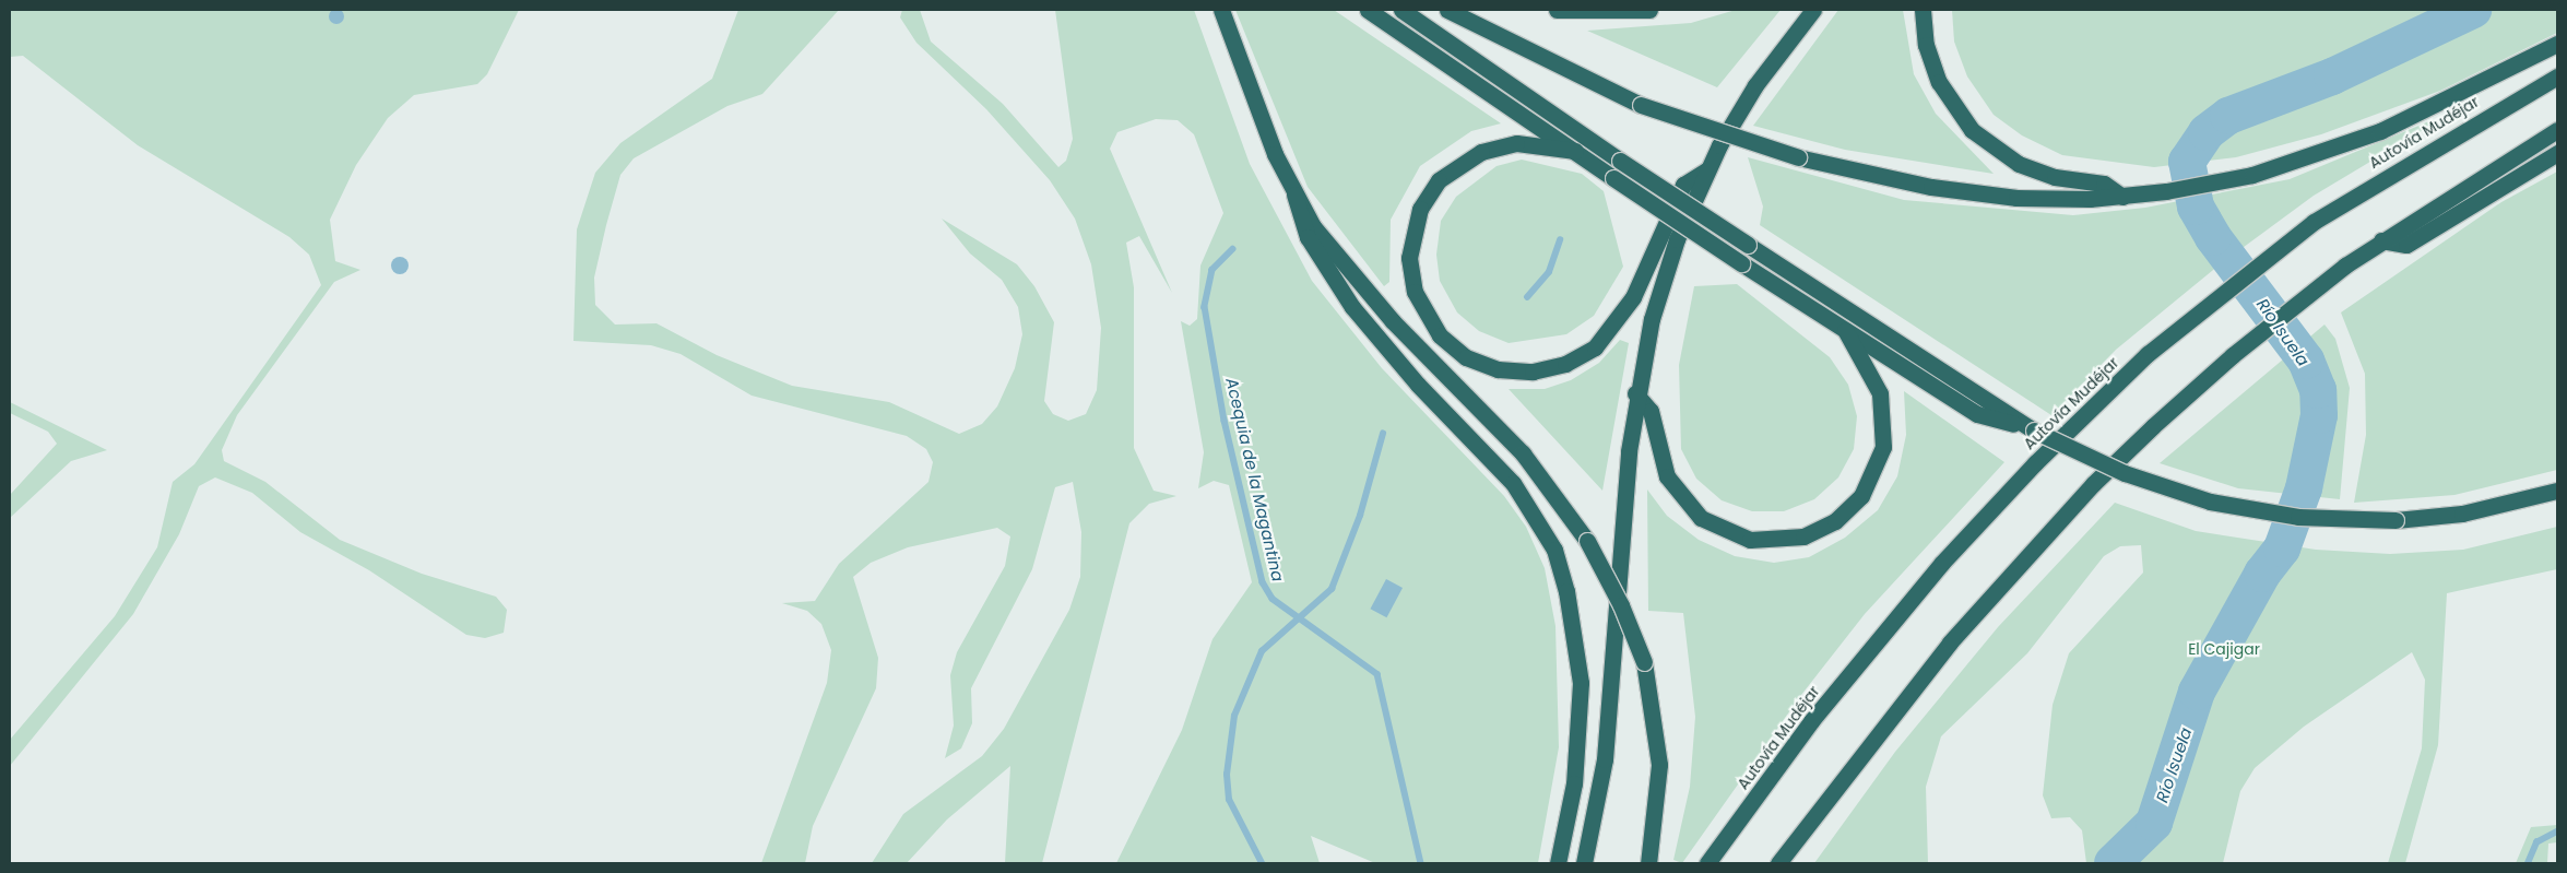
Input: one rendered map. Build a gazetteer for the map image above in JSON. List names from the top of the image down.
{
  "streets": {
    "highway": ["Autovía Mudéjar"]
  },
  "water": ["Río Isuela", "Acequia de la Magantina"],
  "parks": ["El Cajigar"]
}
